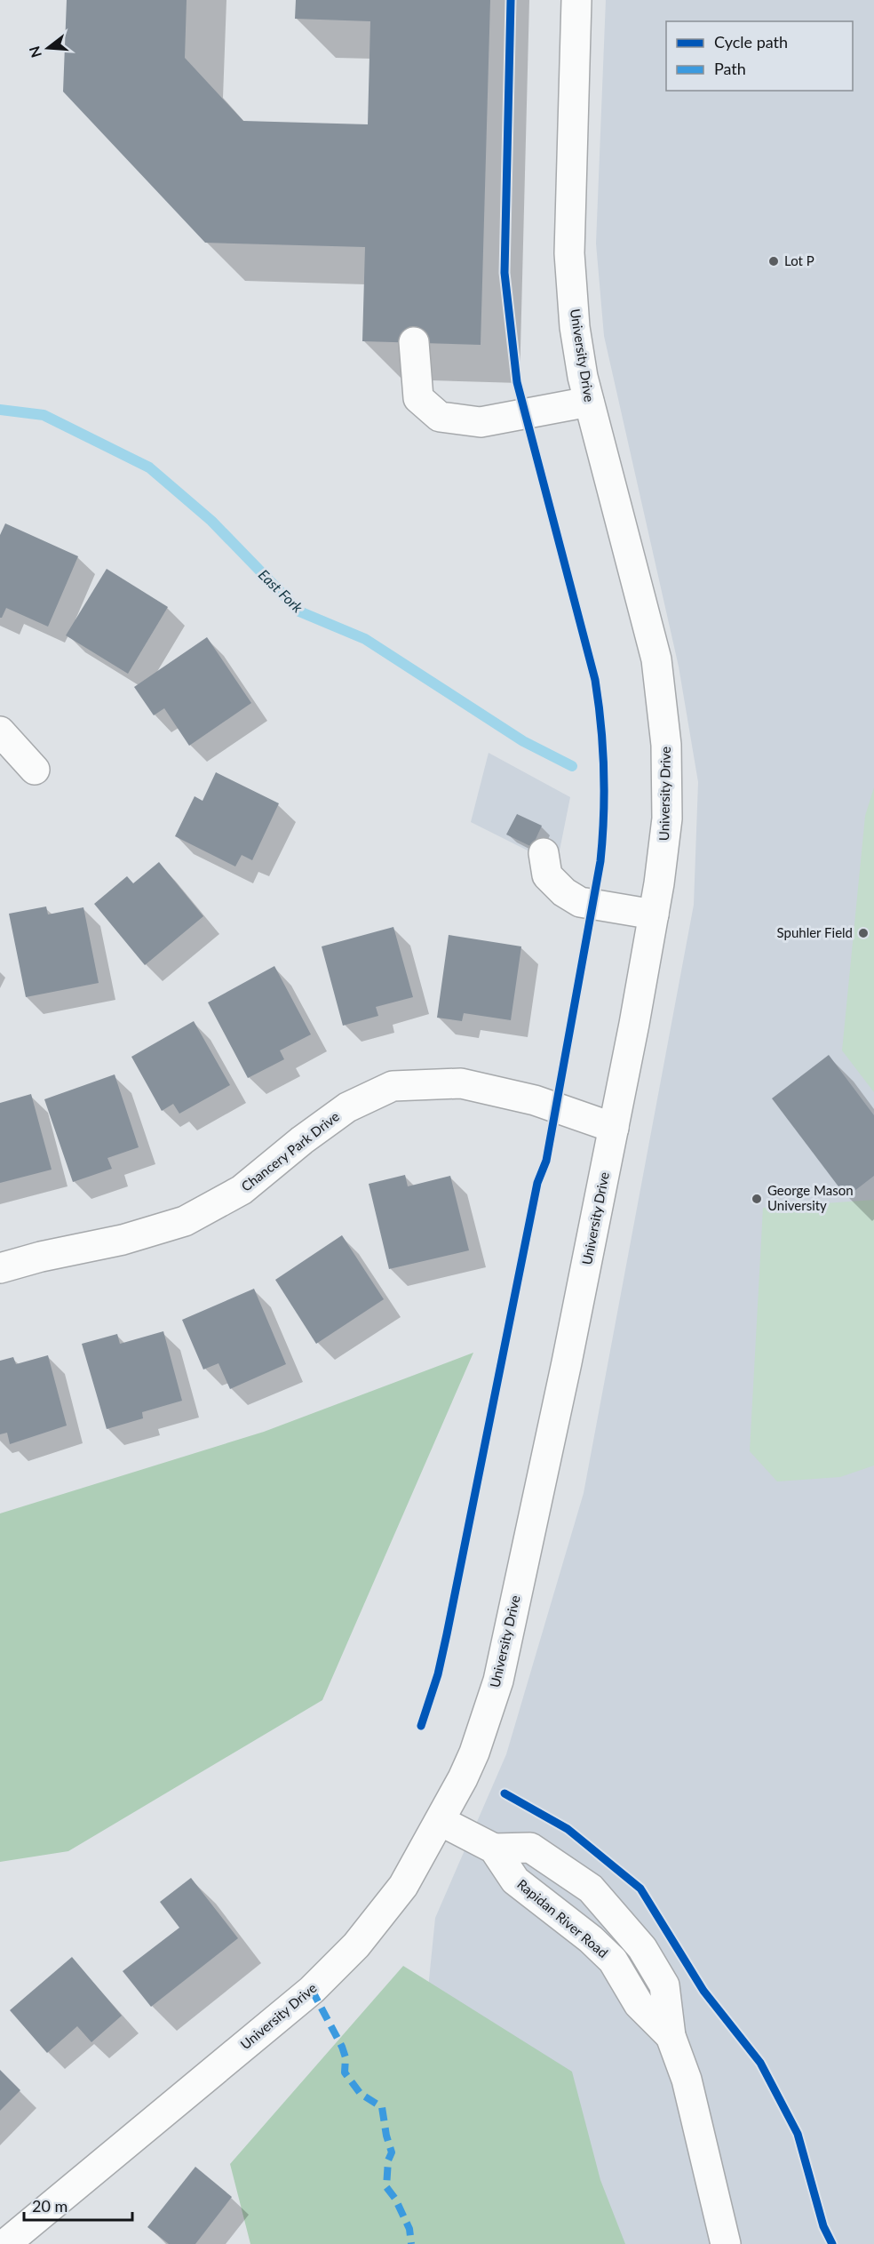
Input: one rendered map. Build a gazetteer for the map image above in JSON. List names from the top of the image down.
{
  "streets": {
    "street": ["University Drive", "Chancery Park Drive", "Rapidan River Road"]
  },
  "crossings": [
    ["University Drive", "Chancery Park Drive"],
    ["University Drive", "Rapidan River Road"]
  ],
  "water": ["East Fork"],
  "places": ["Lot P", "Spuhler Field", "George Mason University"],
  "legend": ["Cycle path", "Path"],
  "scale_bar": "20 m",
  "north": "left"
}
